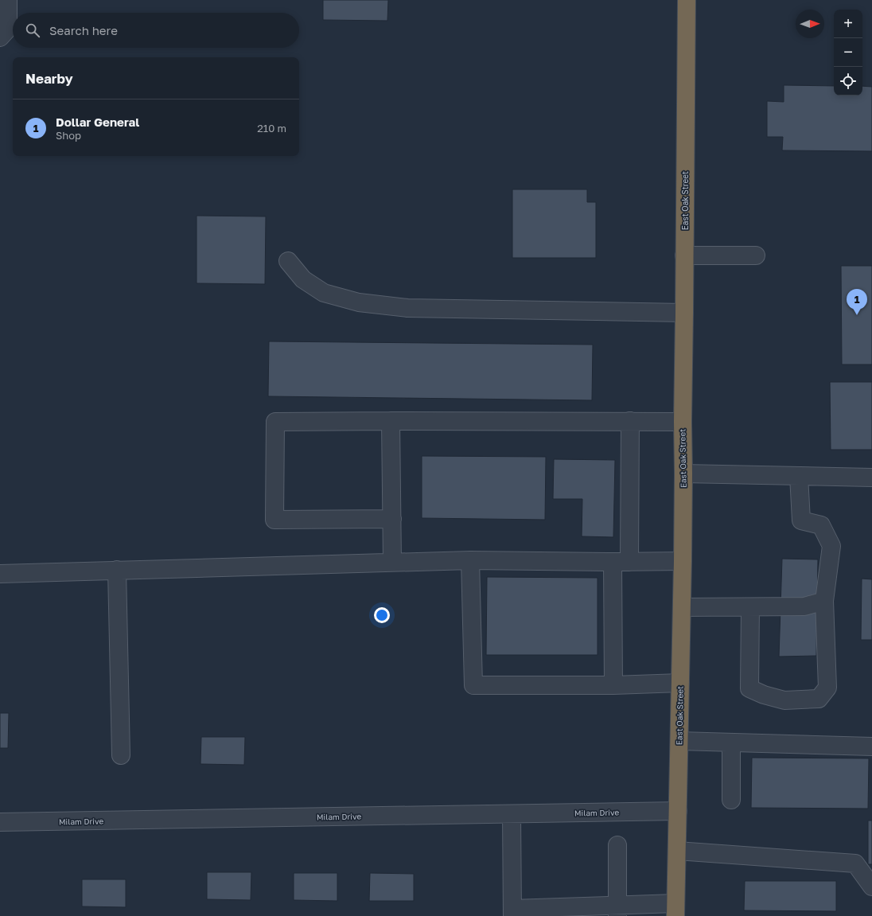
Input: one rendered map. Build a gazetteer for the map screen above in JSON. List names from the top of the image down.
{
  "streets": {
    "highway": ["East Oak Street"],
    "street": ["Milam Drive"]
  },
  "crossings": [
    ["East Oak Street", "Milam Drive"]
  ],
  "north": "right",
  "page": {
    "map_buttons": ["+", "−"],
    "search": "Search here",
    "heading": "Nearby",
    "list": [
      {
        "mark": "1",
        "name": "Dollar General",
        "note": "Shop",
        "value": "210 m"
      }
    ],
    "pins": "1"
  }
}
